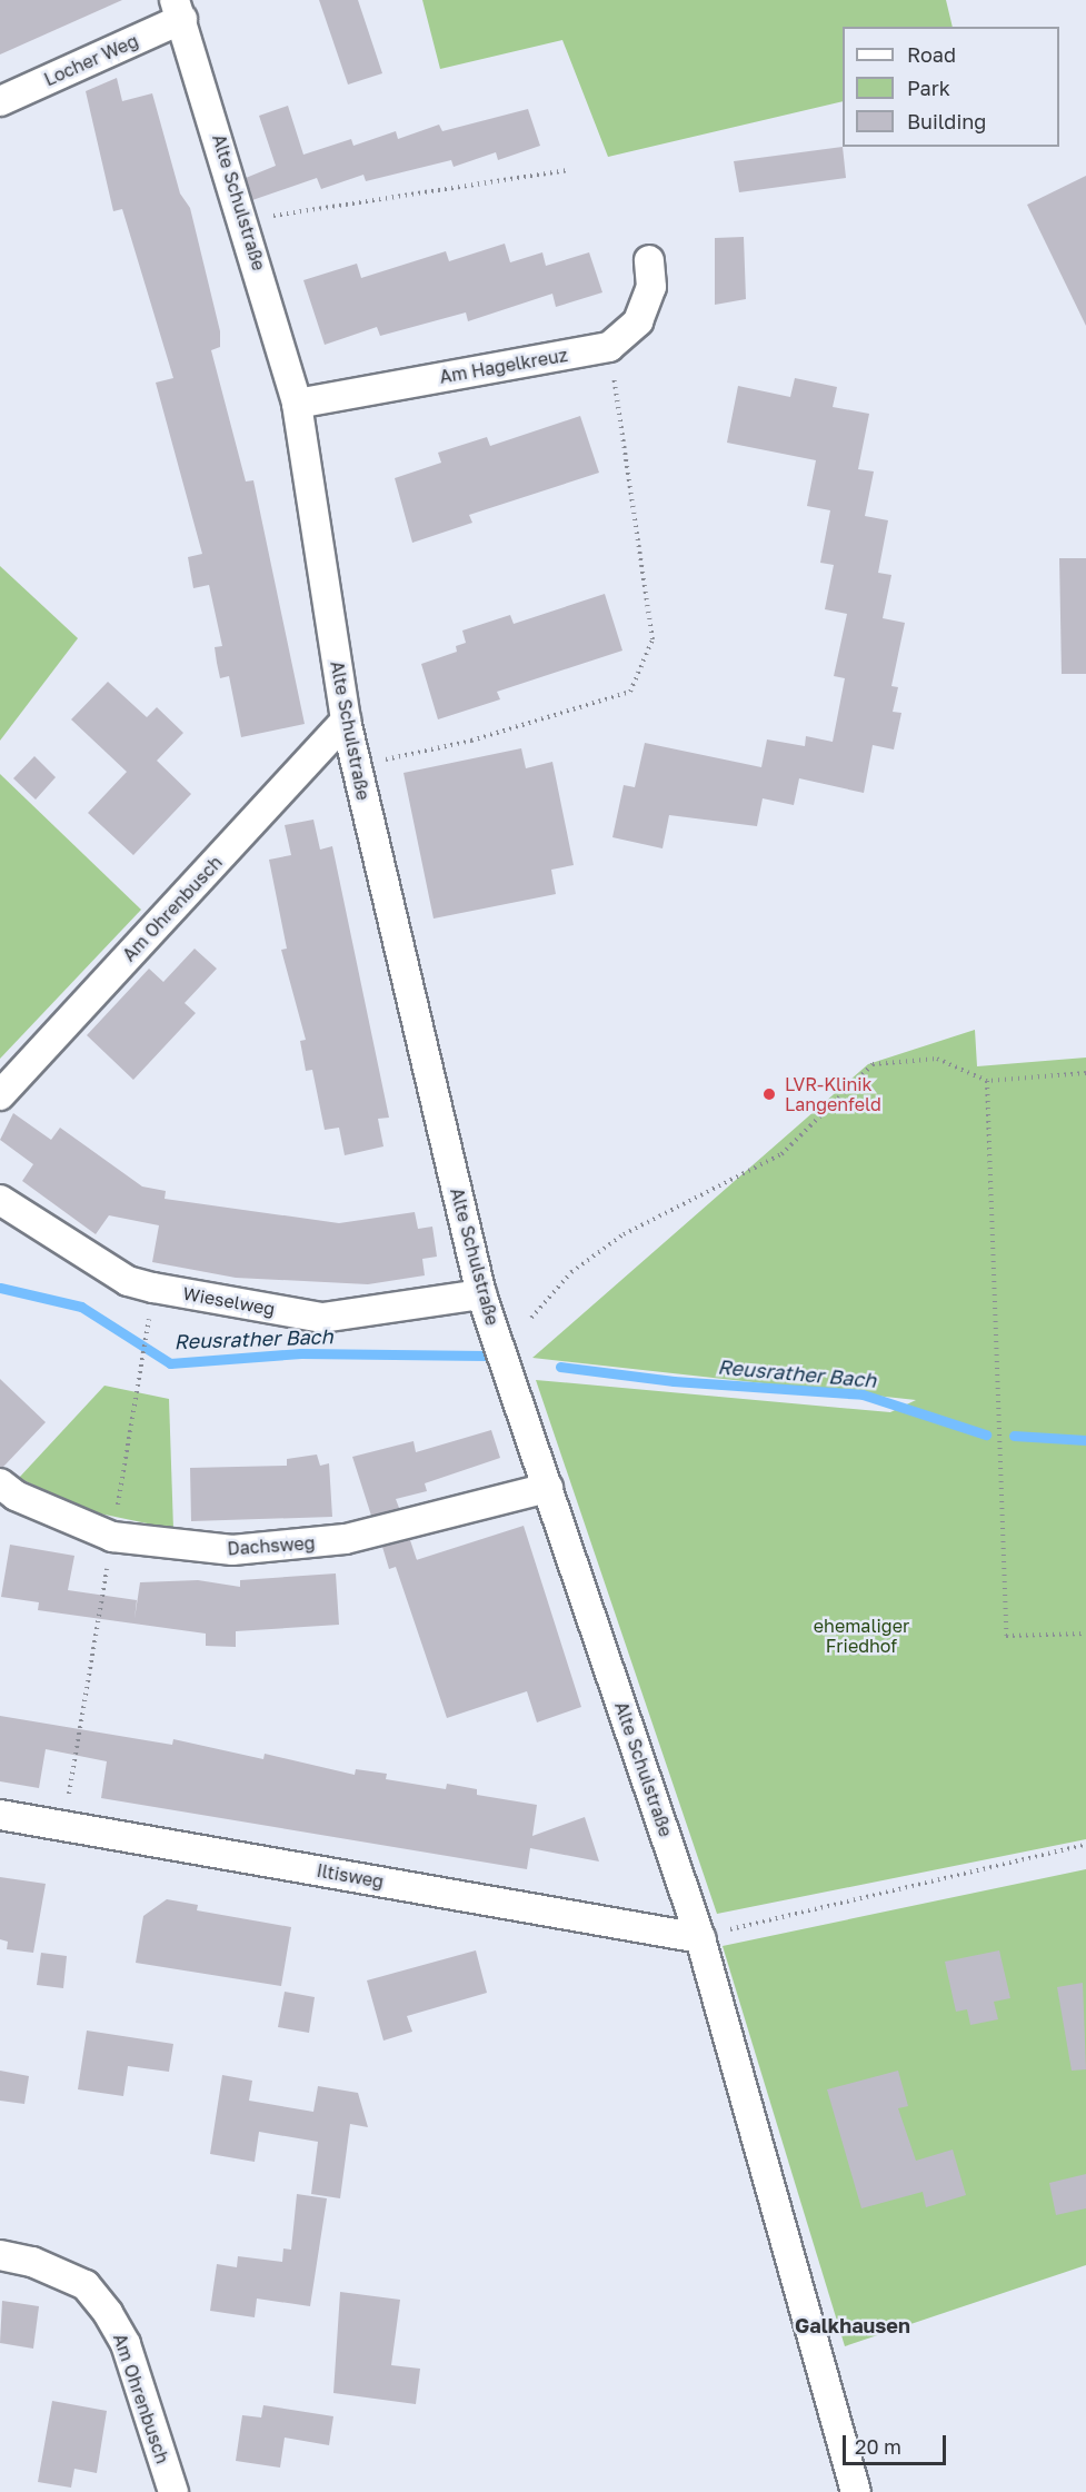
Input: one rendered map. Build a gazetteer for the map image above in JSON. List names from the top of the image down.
{
  "streets": {
    "street": [
      "Locher Weg",
      "Alte Schulstraße",
      "Am Hagelkreuz",
      "Am Ohrenbusch",
      "Wieselweg",
      "Dachsweg",
      "Iltisweg"
    ]
  },
  "crossings": [
    ["Locher Weg", "Alte Schulstraße"],
    ["Alte Schulstraße", "Am Hagelkreuz"],
    ["Alte Schulstraße", "Am Ohrenbusch"],
    ["Alte Schulstraße", "Wieselweg"],
    ["Alte Schulstraße", "Dachsweg"],
    ["Alte Schulstraße", "Iltisweg"]
  ],
  "districts": ["Galkhausen"],
  "water": ["Reusrather Bach"],
  "parks": ["ehemaliger Friedhof"],
  "places": ["LVR-Klinik Langenfeld"],
  "legend": ["Road", "Park", "Building"],
  "scale_bar": "20 m"
}
